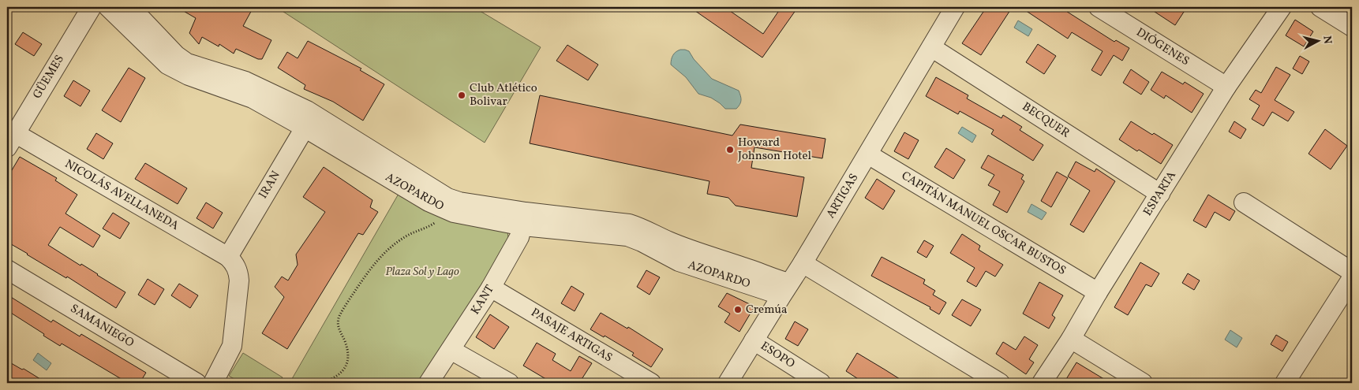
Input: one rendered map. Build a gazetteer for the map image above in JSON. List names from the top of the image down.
{
  "streets": {
    "street": [
      "DIÓGENES",
      "GÜEMES",
      "BECQUER",
      "IRAN",
      "AZOPARDO",
      "ESPARTA",
      "NICOLÁS AVELLANEDA",
      "ARTIGAS",
      "CAPITÁN MANUEL OSCAR BUSTOS",
      "KANT",
      "SAMANIEGO",
      "PASAJE ARTIGAS",
      "ESOPO"
    ]
  },
  "crossings": [
    ["DIÓGENES", "ESPARTA"],
    ["GÜEMES", "NICOLÁS AVELLANEDA"],
    ["BECQUER", "ESPARTA"],
    ["BECQUER", "ARTIGAS"],
    ["IRAN", "AZOPARDO"],
    ["IRAN", "NICOLÁS AVELLANEDA"],
    ["AZOPARDO", "ARTIGAS"],
    ["AZOPARDO", "KANT"],
    ["ESPARTA", "CAPITÁN MANUEL OSCAR BUSTOS"],
    ["ARTIGAS", "CAPITÁN MANUEL OSCAR BUSTOS"],
    ["ARTIGAS", "ESOPO"],
    ["KANT", "PASAJE ARTIGAS"]
  ],
  "parks": ["Plaza Sol y Lago"],
  "places": ["Club Atlético Bolivar", "Howard Johnson Hotel", "Cremúa"],
  "north": "right"
}
